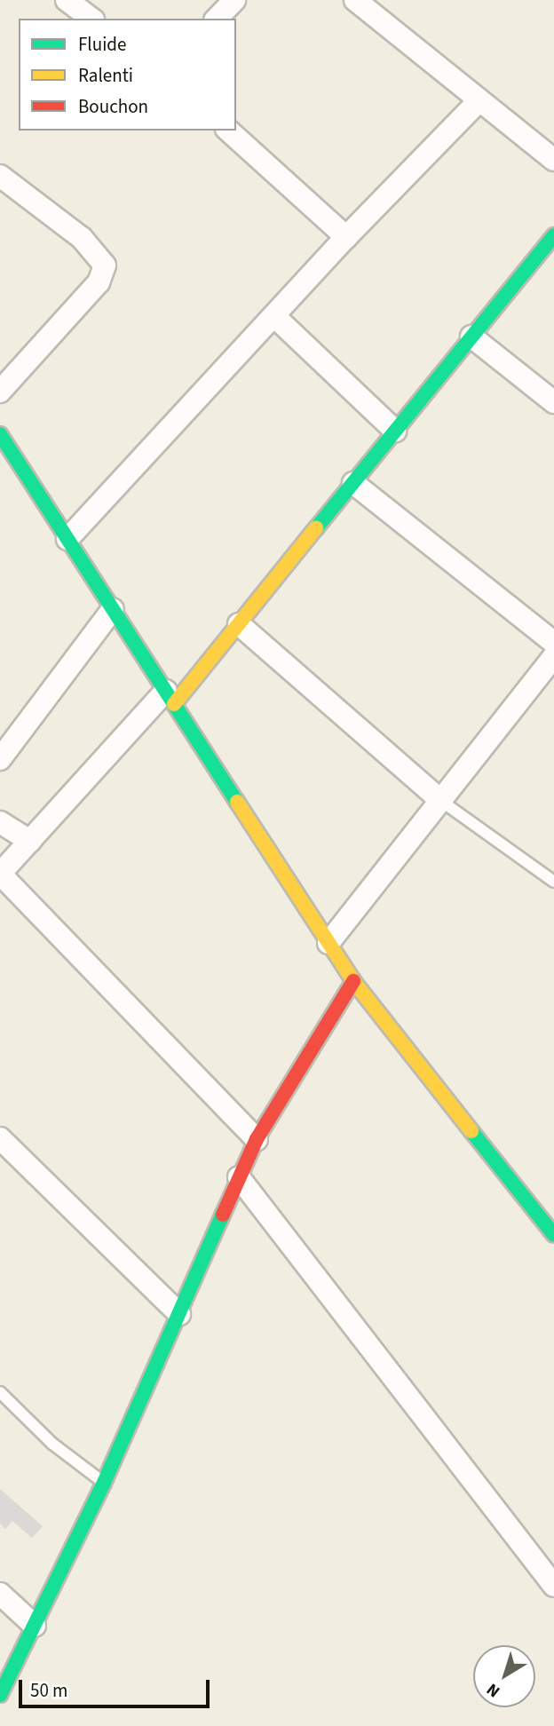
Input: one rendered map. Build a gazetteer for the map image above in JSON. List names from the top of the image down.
{
  "legend": ["Fluide", "Ralenti", "Bouchon"],
  "scale_bar": "50 m",
  "north": "bottom left"
}
